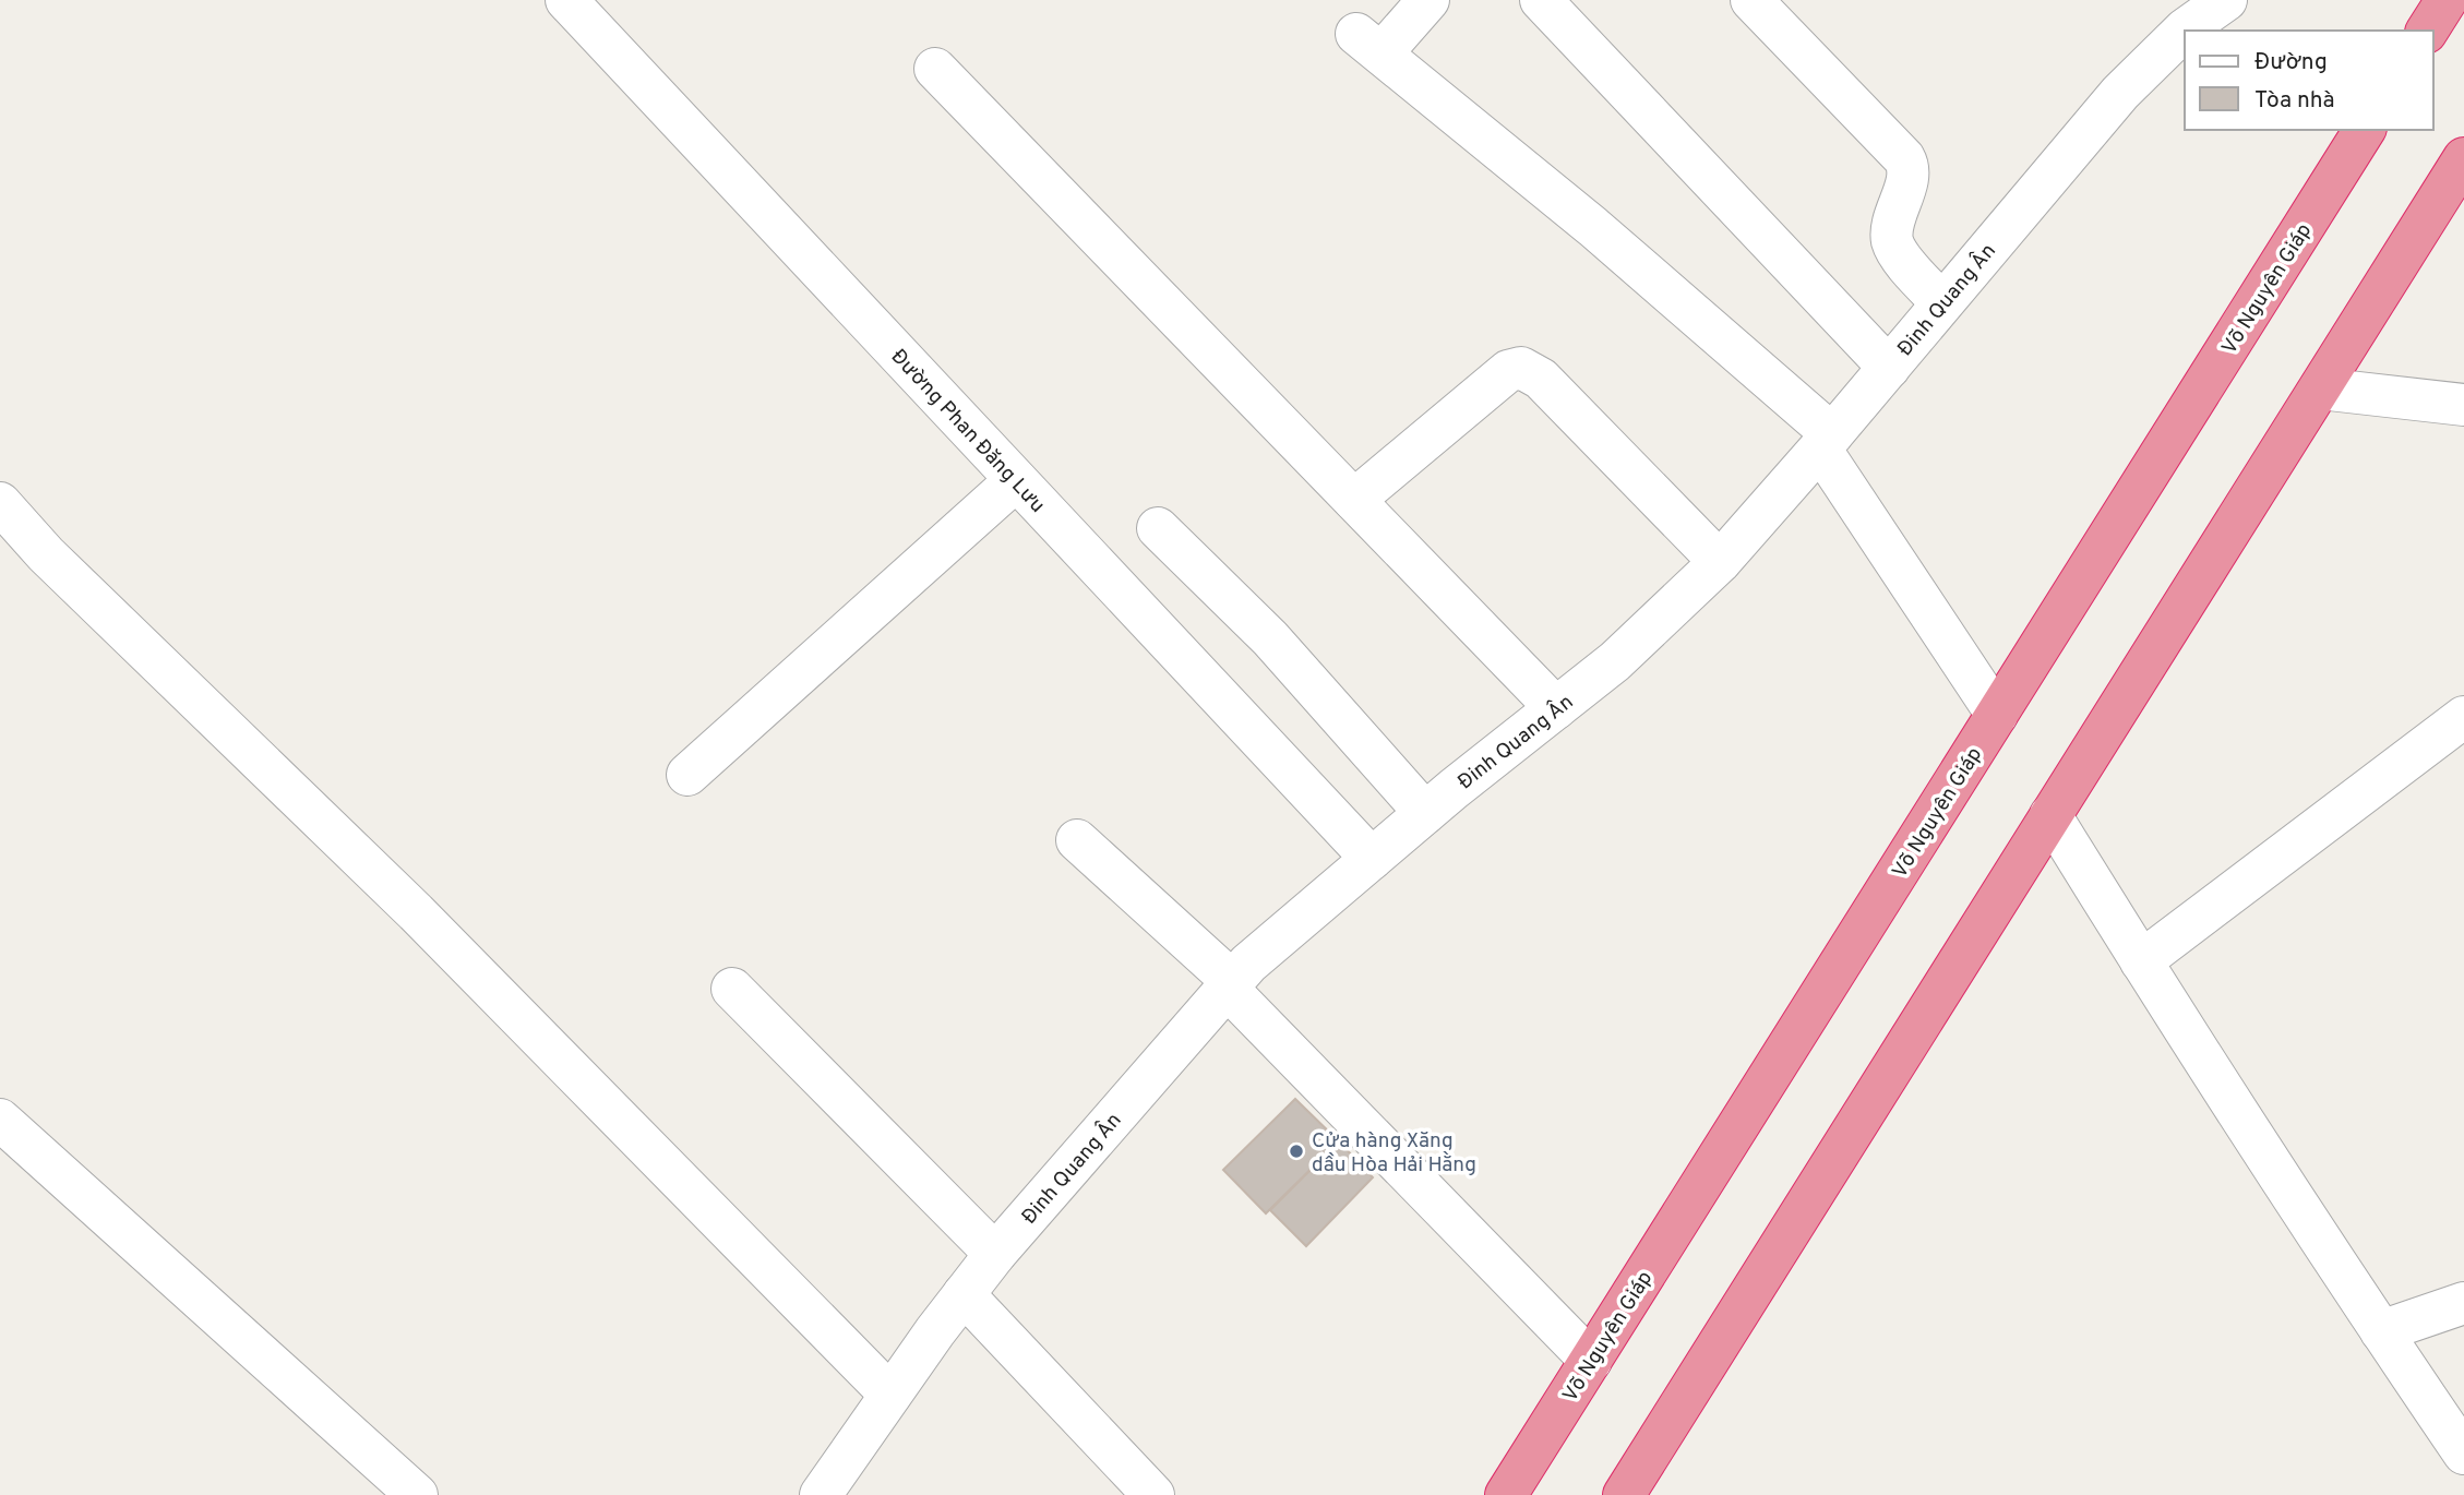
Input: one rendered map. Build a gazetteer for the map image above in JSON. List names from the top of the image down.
{
  "streets": {
    "highway": ["Võ Nguyên Giáp"],
    "street": ["Đinh Quang Ân", "Đường Phan Đăng Lưu"]
  },
  "crossings": [
    ["Đinh Quang Ân", "Đường Phan Đăng Lưu"]
  ],
  "places": ["Cửa hàng Xăng dầu Hòa Hải Hằng"],
  "legend": ["Đường", "Tòa nhà"]
}
